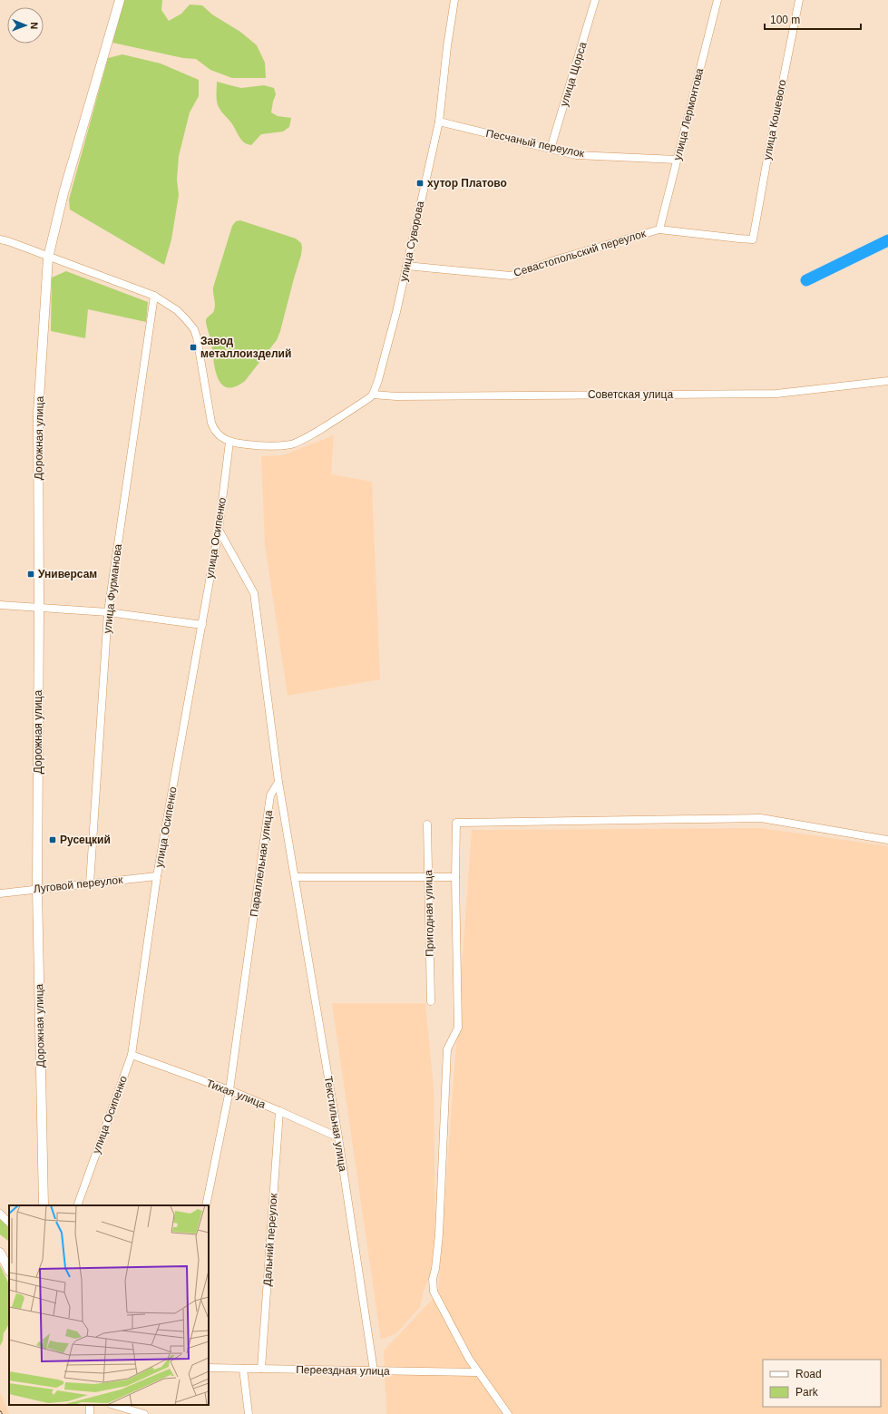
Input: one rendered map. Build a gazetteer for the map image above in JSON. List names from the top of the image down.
{
  "streets": {
    "main road": ["Дорожная улица"],
    "street": [
      "улица Щорса",
      "улица Лермонтова",
      "улица Кошевого",
      "Песчаный переулок",
      "улица Суворова",
      "Севастопольский переулок",
      "Советская улица",
      "улица Осипенко",
      "улица Фурманова",
      "Параллельная улица",
      "Луговой переулок",
      "Пригодная улица",
      "Тихая улица",
      "Текстильная улица",
      "Дальний переулок",
      "Переездная улица"
    ]
  },
  "crossings": [
    ["улица Щорса", "Песчаный переулок"],
    ["улица Лермонтова", "Песчаный переулок"],
    ["улица Лермонтова", "Севастопольский переулок"],
    ["улица Кошевого", "Севастопольский переулок"],
    ["Песчаный переулок", "улица Суворова"],
    ["улица Суворова", "Севастопольский переулок"],
    ["улица Суворова", "Советская улица"],
    ["Дорожная улица", "Луговой переулок"],
    ["улица Осипенко", "Луговой переулок"],
    ["улица Осипенко", "Тихая улица"],
    ["улица Фурманова", "Луговой переулок"],
    ["Параллельная улица", "Тихая улица"],
    ["Параллельная улица", "Текстильная улица"],
    ["Тихая улица", "Текстильная улица"],
    ["Тихая улица", "Дальний переулок"],
    ["Текстильная улица", "Переездная улица"],
    ["Дальний переулок", "Переездная улица"]
  ],
  "places": {
    "transit": [
      "хутор Платово",
      "Завод металлоизделий",
      "Универсам",
      "Русецкий"
    ]
  },
  "legend": ["Road", "Park"],
  "scale_bar": "100 m",
  "north": "right"
}
